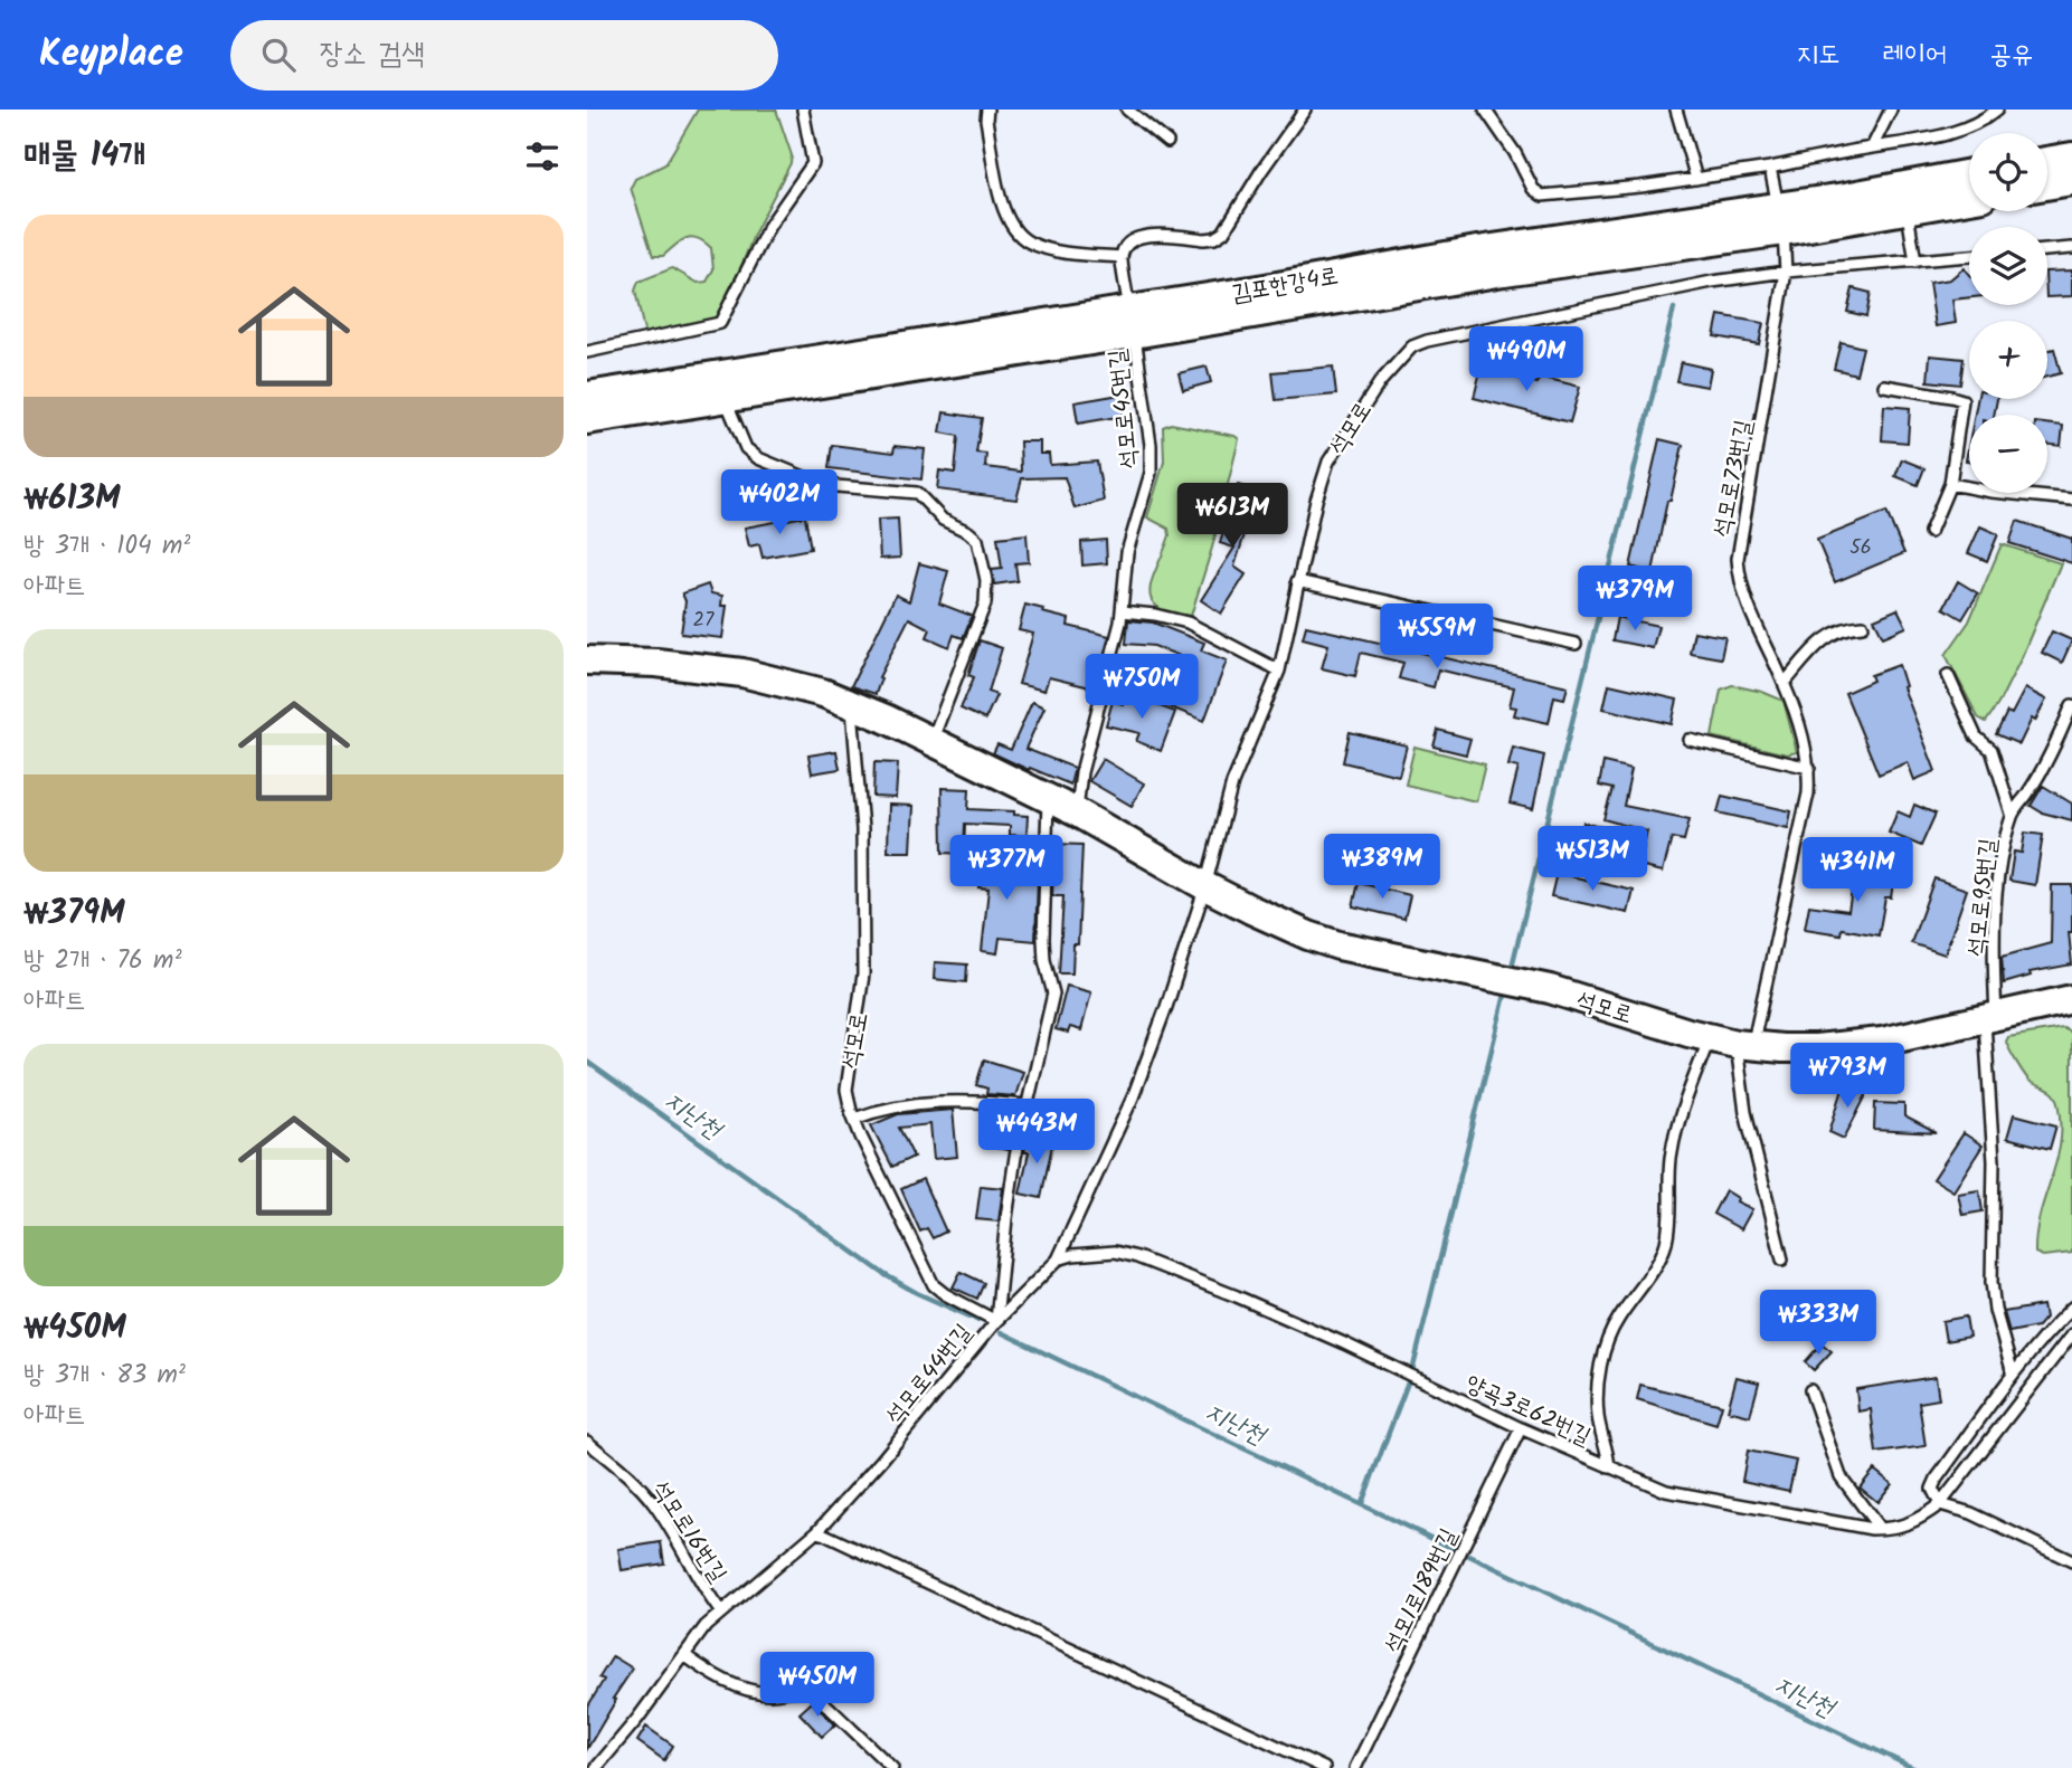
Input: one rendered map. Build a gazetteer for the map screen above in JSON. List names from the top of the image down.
{
  "streets": {
    "street": ["김포한강4로", "석모로"],
    "lane": [
      "석모로45번길",
      "석모로73번길",
      "석모로95번길",
      "석모로44번길",
      "양곡3로62번길",
      "석모로16번길",
      "석모1로189번길"
    ]
  },
  "crossings": [
    ["김포한강4로", "석모로45번길"],
    ["김포한강4로", "석모로73번길"],
    ["석모로45번길", "석모로"],
    ["석모로", "석모로73번길"],
    ["석모로", "석모로95번길"],
    ["석모로", "석모로44번길"],
    ["석모로", "양곡3로62번길"],
    ["석모로44번길", "석모로16번길"],
    ["양곡3로62번길", "석모1로189번길"]
  ],
  "water": ["지난천"],
  "house_numbers": ["56", "27"],
  "page": {
    "header": "Keyplace",
    "search": "장소 검색",
    "nav": ["지도", "레이어", "공유"],
    "heading": "매물 14개",
    "map_buttons": ["+", "−"],
    "list": [
      {
        "name": "₩613M",
        "note": "방 3개 · 104 m² · 아파트"
      },
      {
        "name": "₩379M",
        "note": "방 2개 · 76 m² · 아파트"
      },
      {
        "name": "₩450M",
        "note": "방 3개 · 83 m² · 아파트"
      }
    ],
    "price": [
      "₩490M",
      "₩402M",
      "₩613M",
      "₩379M",
      "₩559M",
      "₩750M",
      "₩513M",
      "₩389M",
      "₩377M",
      "₩341M",
      "₩793M",
      "₩443M",
      "₩333M",
      "₩450M"
    ]
  }
}
